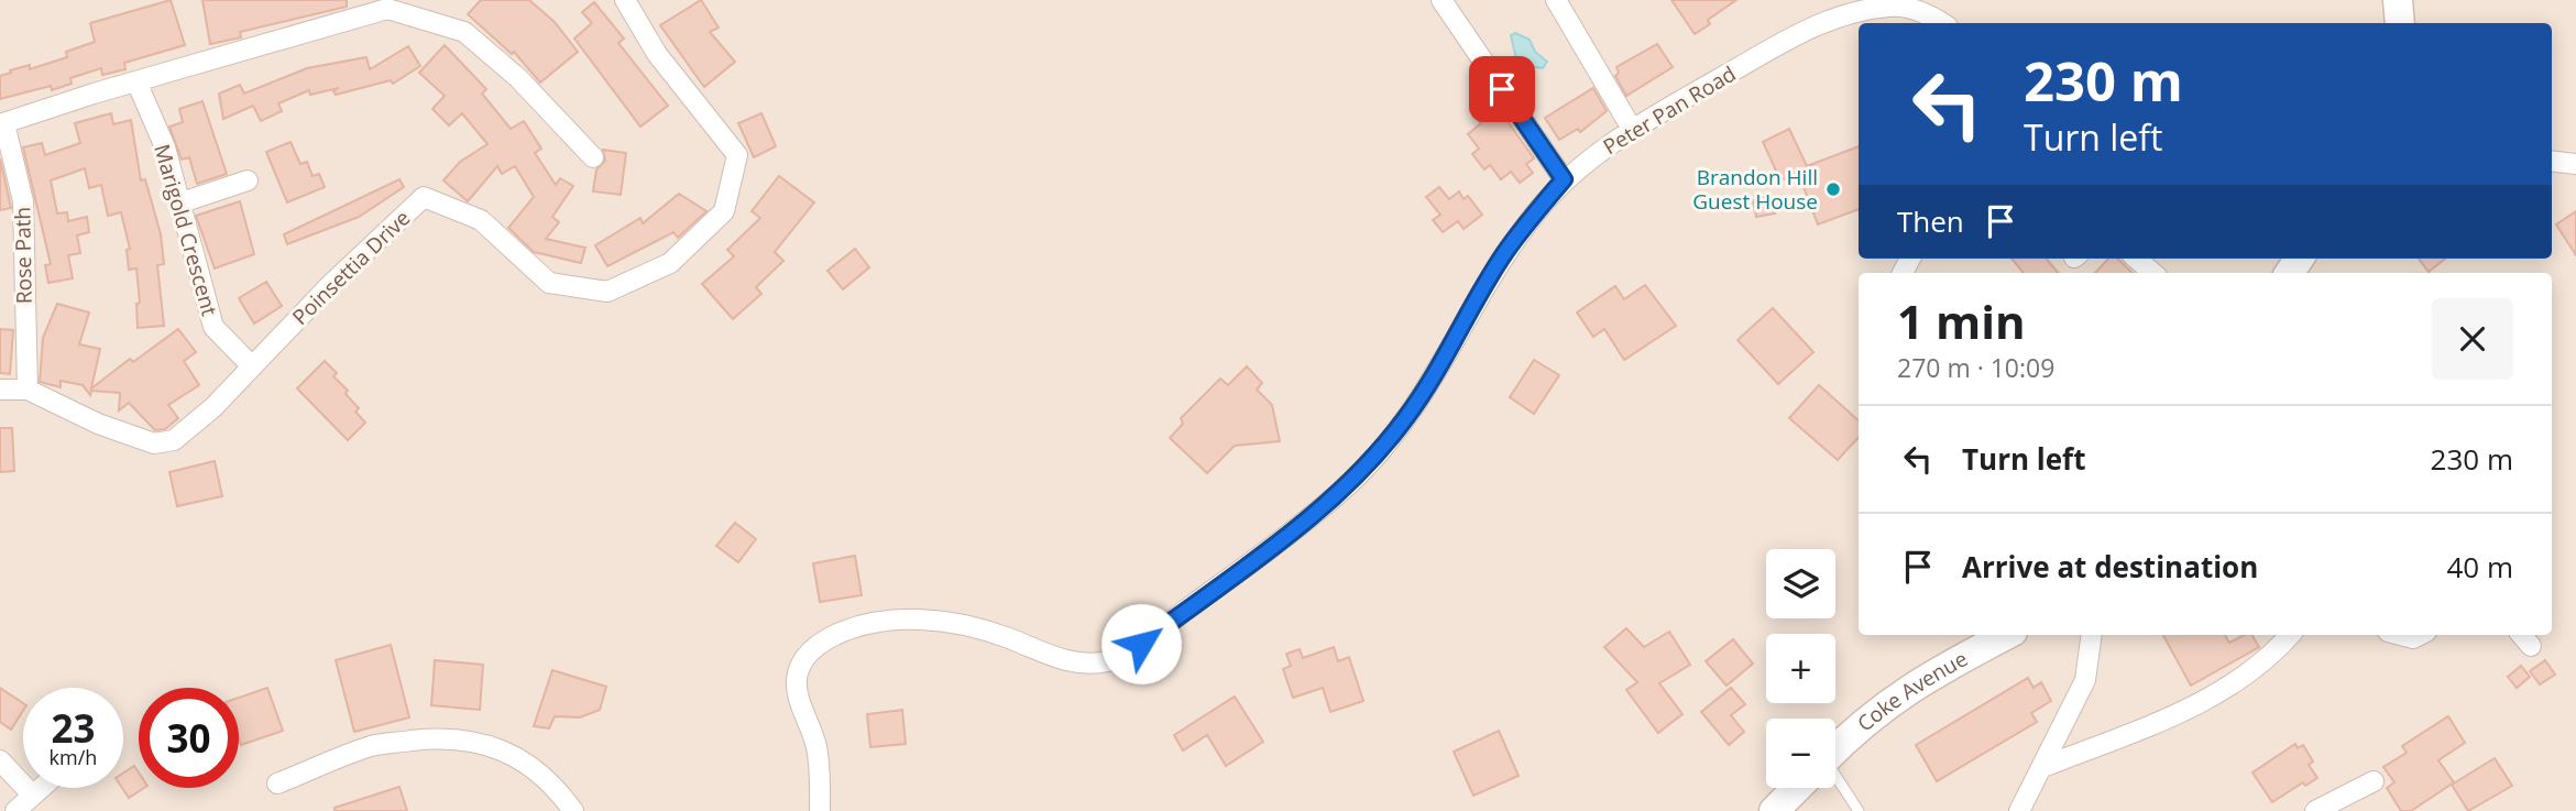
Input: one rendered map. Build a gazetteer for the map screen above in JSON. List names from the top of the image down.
{
  "streets": {
    "street": [
      "Peter Pan Road",
      "Marigold Crescent",
      "Rose Path",
      "Poinsettia Drive",
      "Coke Avenue"
    ]
  },
  "crossings": [
    ["Marigold Crescent", "Poinsettia Drive"],
    ["Rose Path", "Poinsettia Drive"]
  ],
  "places": ["Brandon Hill Guest House"],
  "page": {
    "turn": ["230 m", "Turn left"],
    "then": "Then",
    "heading": ["1 min", "270 m · 10:09"],
    "list": [
      {
        "name": "Turn left",
        "value": "230 m"
      },
      {
        "name": "Arrive at destination",
        "value": "40 m"
      }
    ],
    "map_buttons": ["+", "−"],
    "speed": "23 km/h",
    "limit": "30"
  }
}
